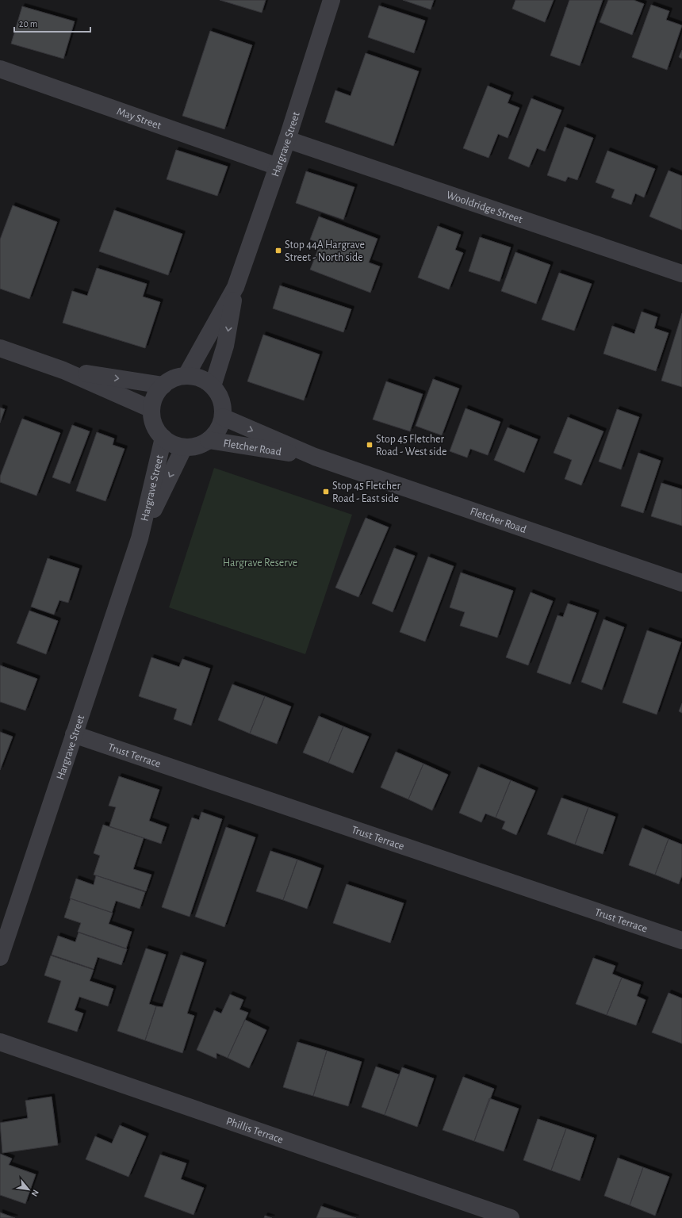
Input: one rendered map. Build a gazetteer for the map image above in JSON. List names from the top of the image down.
{
  "streets": {
    "street": [
      "May Street",
      "Hargrave Street",
      "Wooldridge Street",
      "Fletcher Road",
      "Trust Terrace",
      "Phillis Terrace"
    ]
  },
  "crossings": [
    ["May Street", "Hargrave Street"],
    ["Hargrave Street", "Wooldridge Street"],
    ["Hargrave Street", "Fletcher Road"],
    ["Hargrave Street", "Trust Terrace"]
  ],
  "parks": ["Hargrave Reserve"],
  "places": {
    "transit": ["Stop 44A Hargrave Street - North side", "Stop 45 Fletcher Road - West side", "Stop 45 Fletcher Road - East side"]
  },
  "scale_bar": "20 m",
  "north": "bottom right"
}
